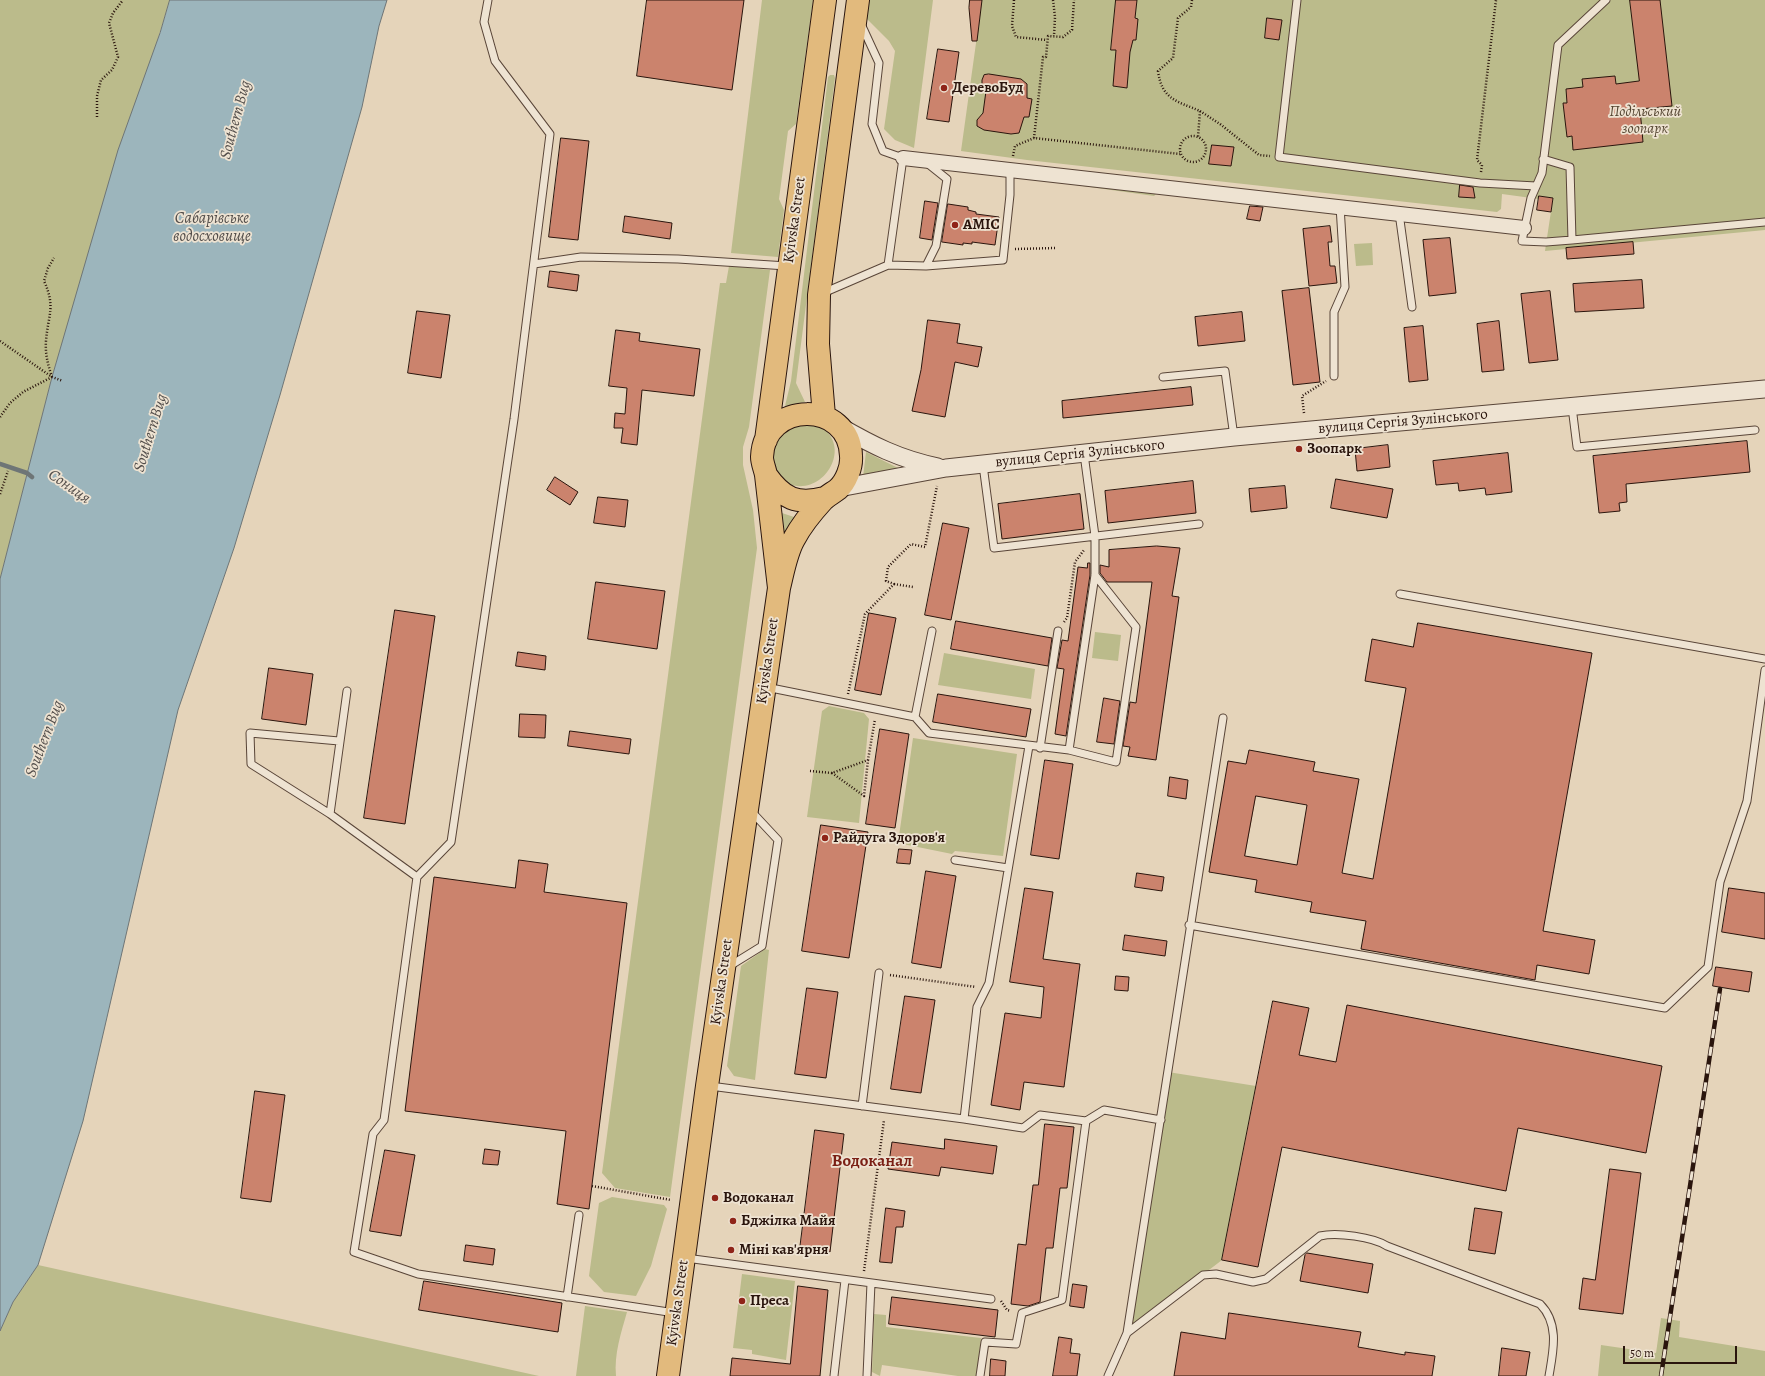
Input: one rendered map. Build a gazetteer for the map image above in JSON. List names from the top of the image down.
{
  "streets": {
    "main road": ["Kyivska Street"],
    "street": ["вулиця Сергія Зулінського"]
  },
  "districts": ["Водоканал"],
  "water": ["Southern Bug", "Сабарівське водосховище", "Сониця"],
  "parks": ["Подільський зоопарк"],
  "places": [
    "ДеревоБуд",
    "АМІС",
    "Зоопарк",
    "Райдуга Здоров'я",
    "Водоканал",
    "Бджілка Майя",
    "Міні кав'ярня",
    "Преса"
  ],
  "scale_bar": "50 m"
}
